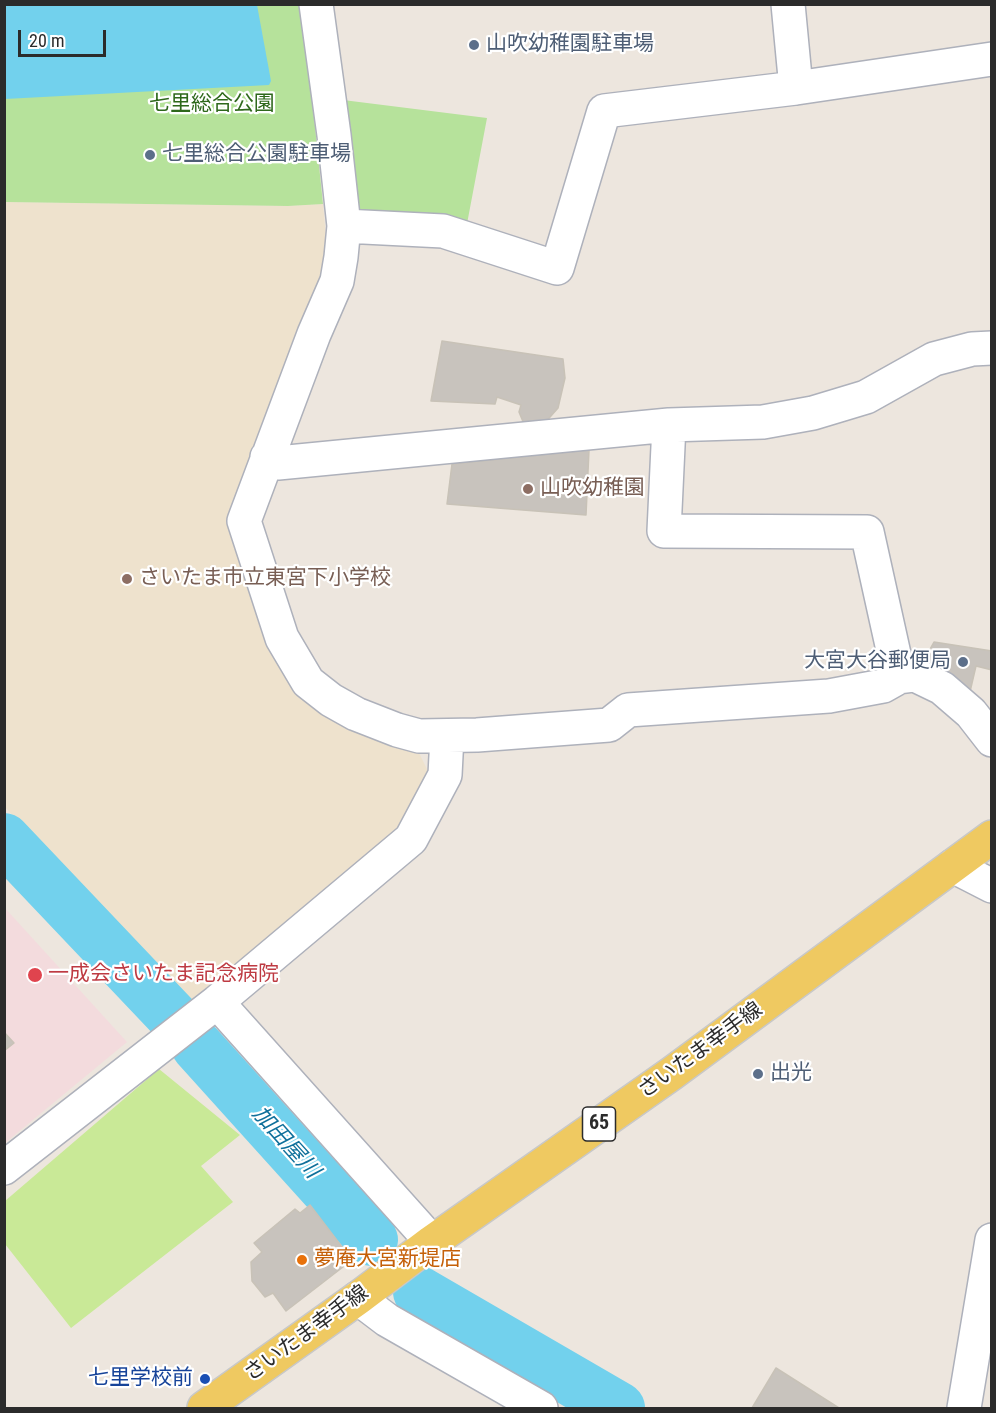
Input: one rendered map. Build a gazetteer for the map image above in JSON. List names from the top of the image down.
{
  "streets": {
    "main road": ["さいたま幸手線", "65"]
  },
  "water": ["加田屋川"],
  "parks": ["七里総合公園"],
  "places": [
    "山吹幼稚園駐車場",
    "七里総合公園駐車場",
    "山吹幼稚園",
    "さいたま市立東宮下小学校",
    "大宮大谷郵便局",
    "一成会さいたま記念病院",
    "出光",
    "夢庵大宮新堤店",
    "七里学校前"
  ],
  "scale_bar": "20 m"
}
